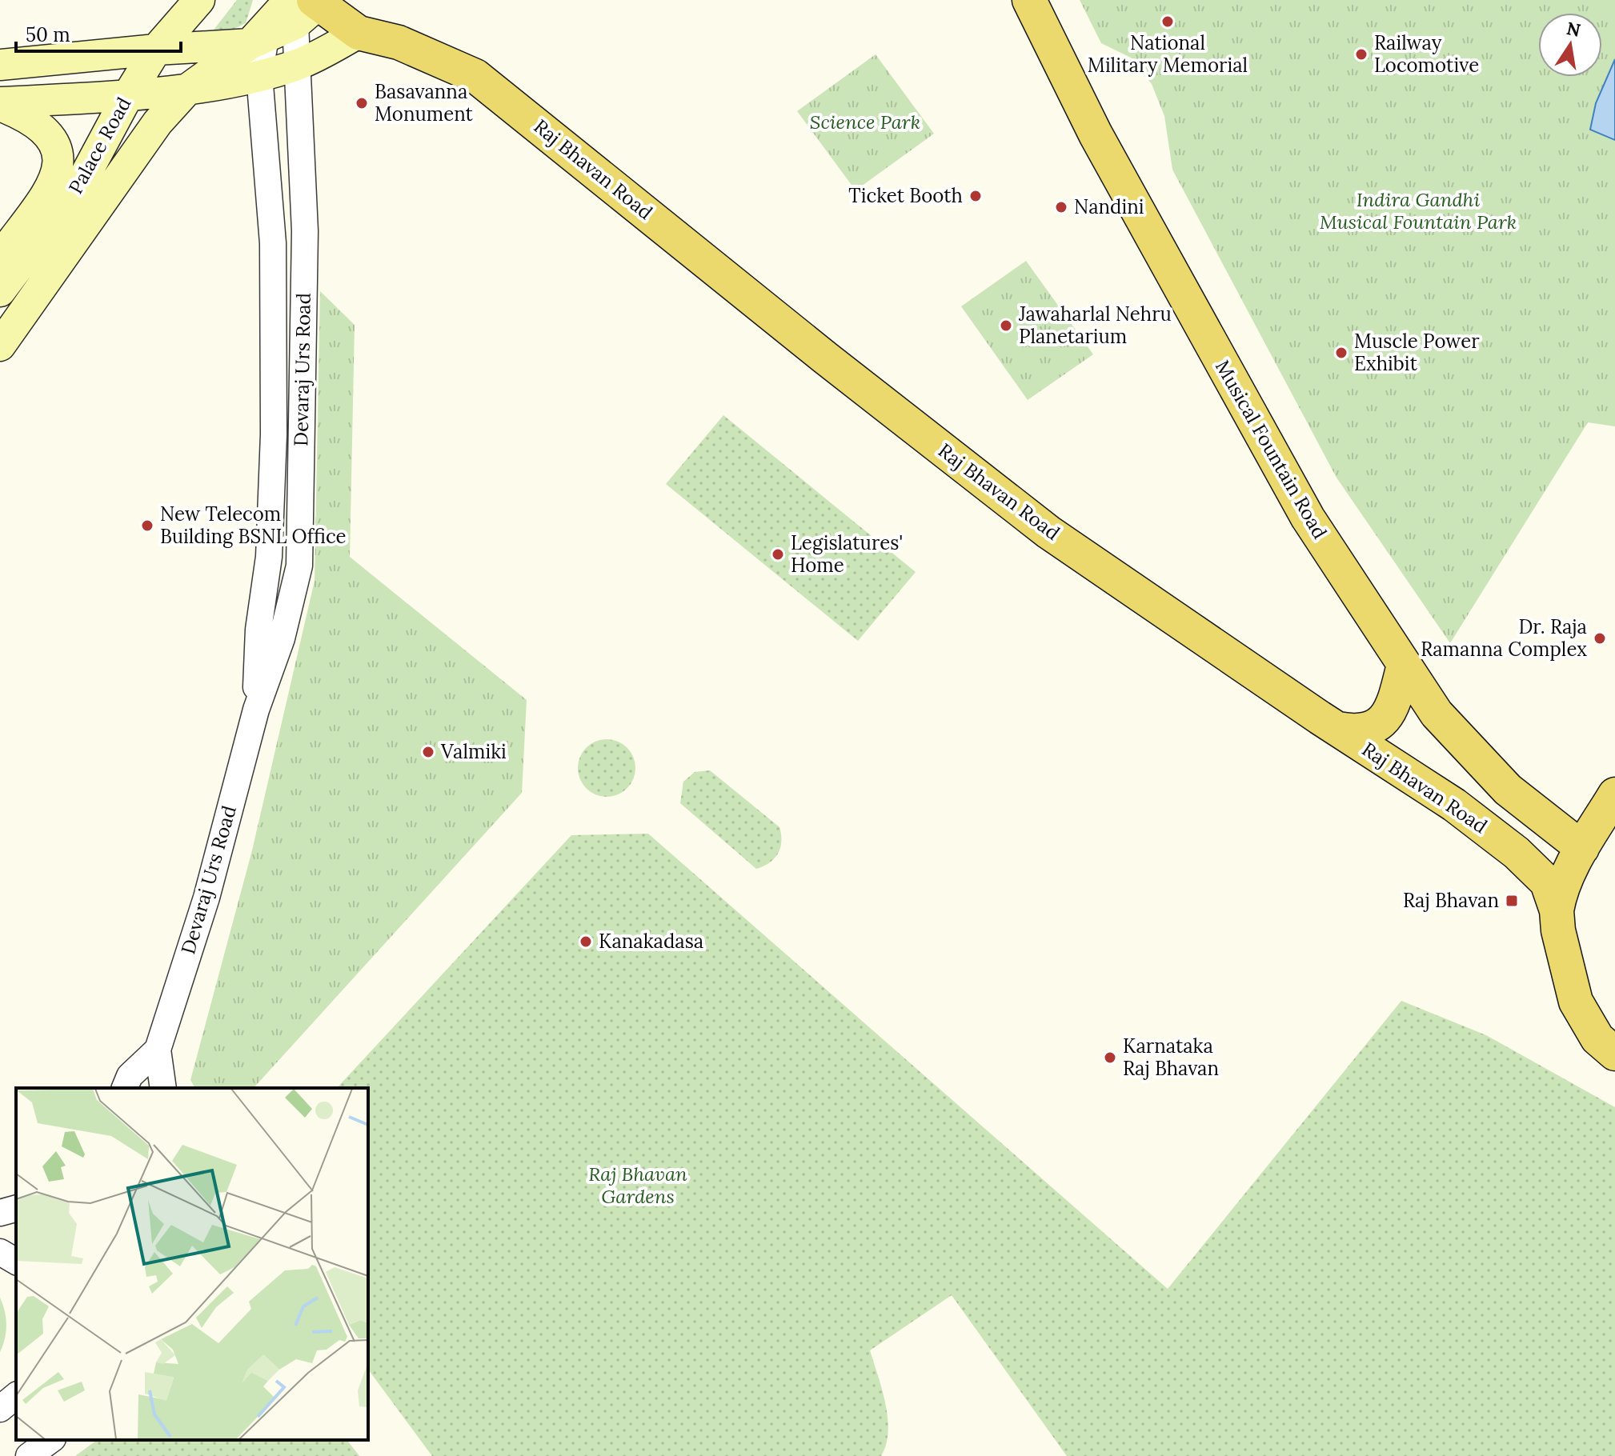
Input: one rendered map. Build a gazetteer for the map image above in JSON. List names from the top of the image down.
{
  "streets": {
    "main road": ["Palace Road", "Raj Bhavan Road", "Musical Fountain Road"],
    "street": ["Devaraj Urs Road"]
  },
  "crossings": [
    ["Palace Road", "Devaraj Urs Road"]
  ],
  "parks": ["Science Park", "Indira Gandhi Musical Fountain Park", "Raj Bhavan Gardens"],
  "places": {
    "other": [
      "National Military Memorial",
      "Railway Locomotive",
      "Basavanna Monument",
      "Ticket Booth",
      "Nandini",
      "Jawaharlal Nehru Planetarium",
      "Muscle Power Exhibit",
      "New Telecom Building BSNL Office",
      "Legislatures' Home",
      "Dr. Raja Ramanna Complex",
      "Valmiki",
      "Kanakadasa",
      "Karnataka Raj Bhavan"
    ],
    "transit": ["Raj Bhavan"]
  },
  "scale_bar": "50 m",
  "north": "top"
}
